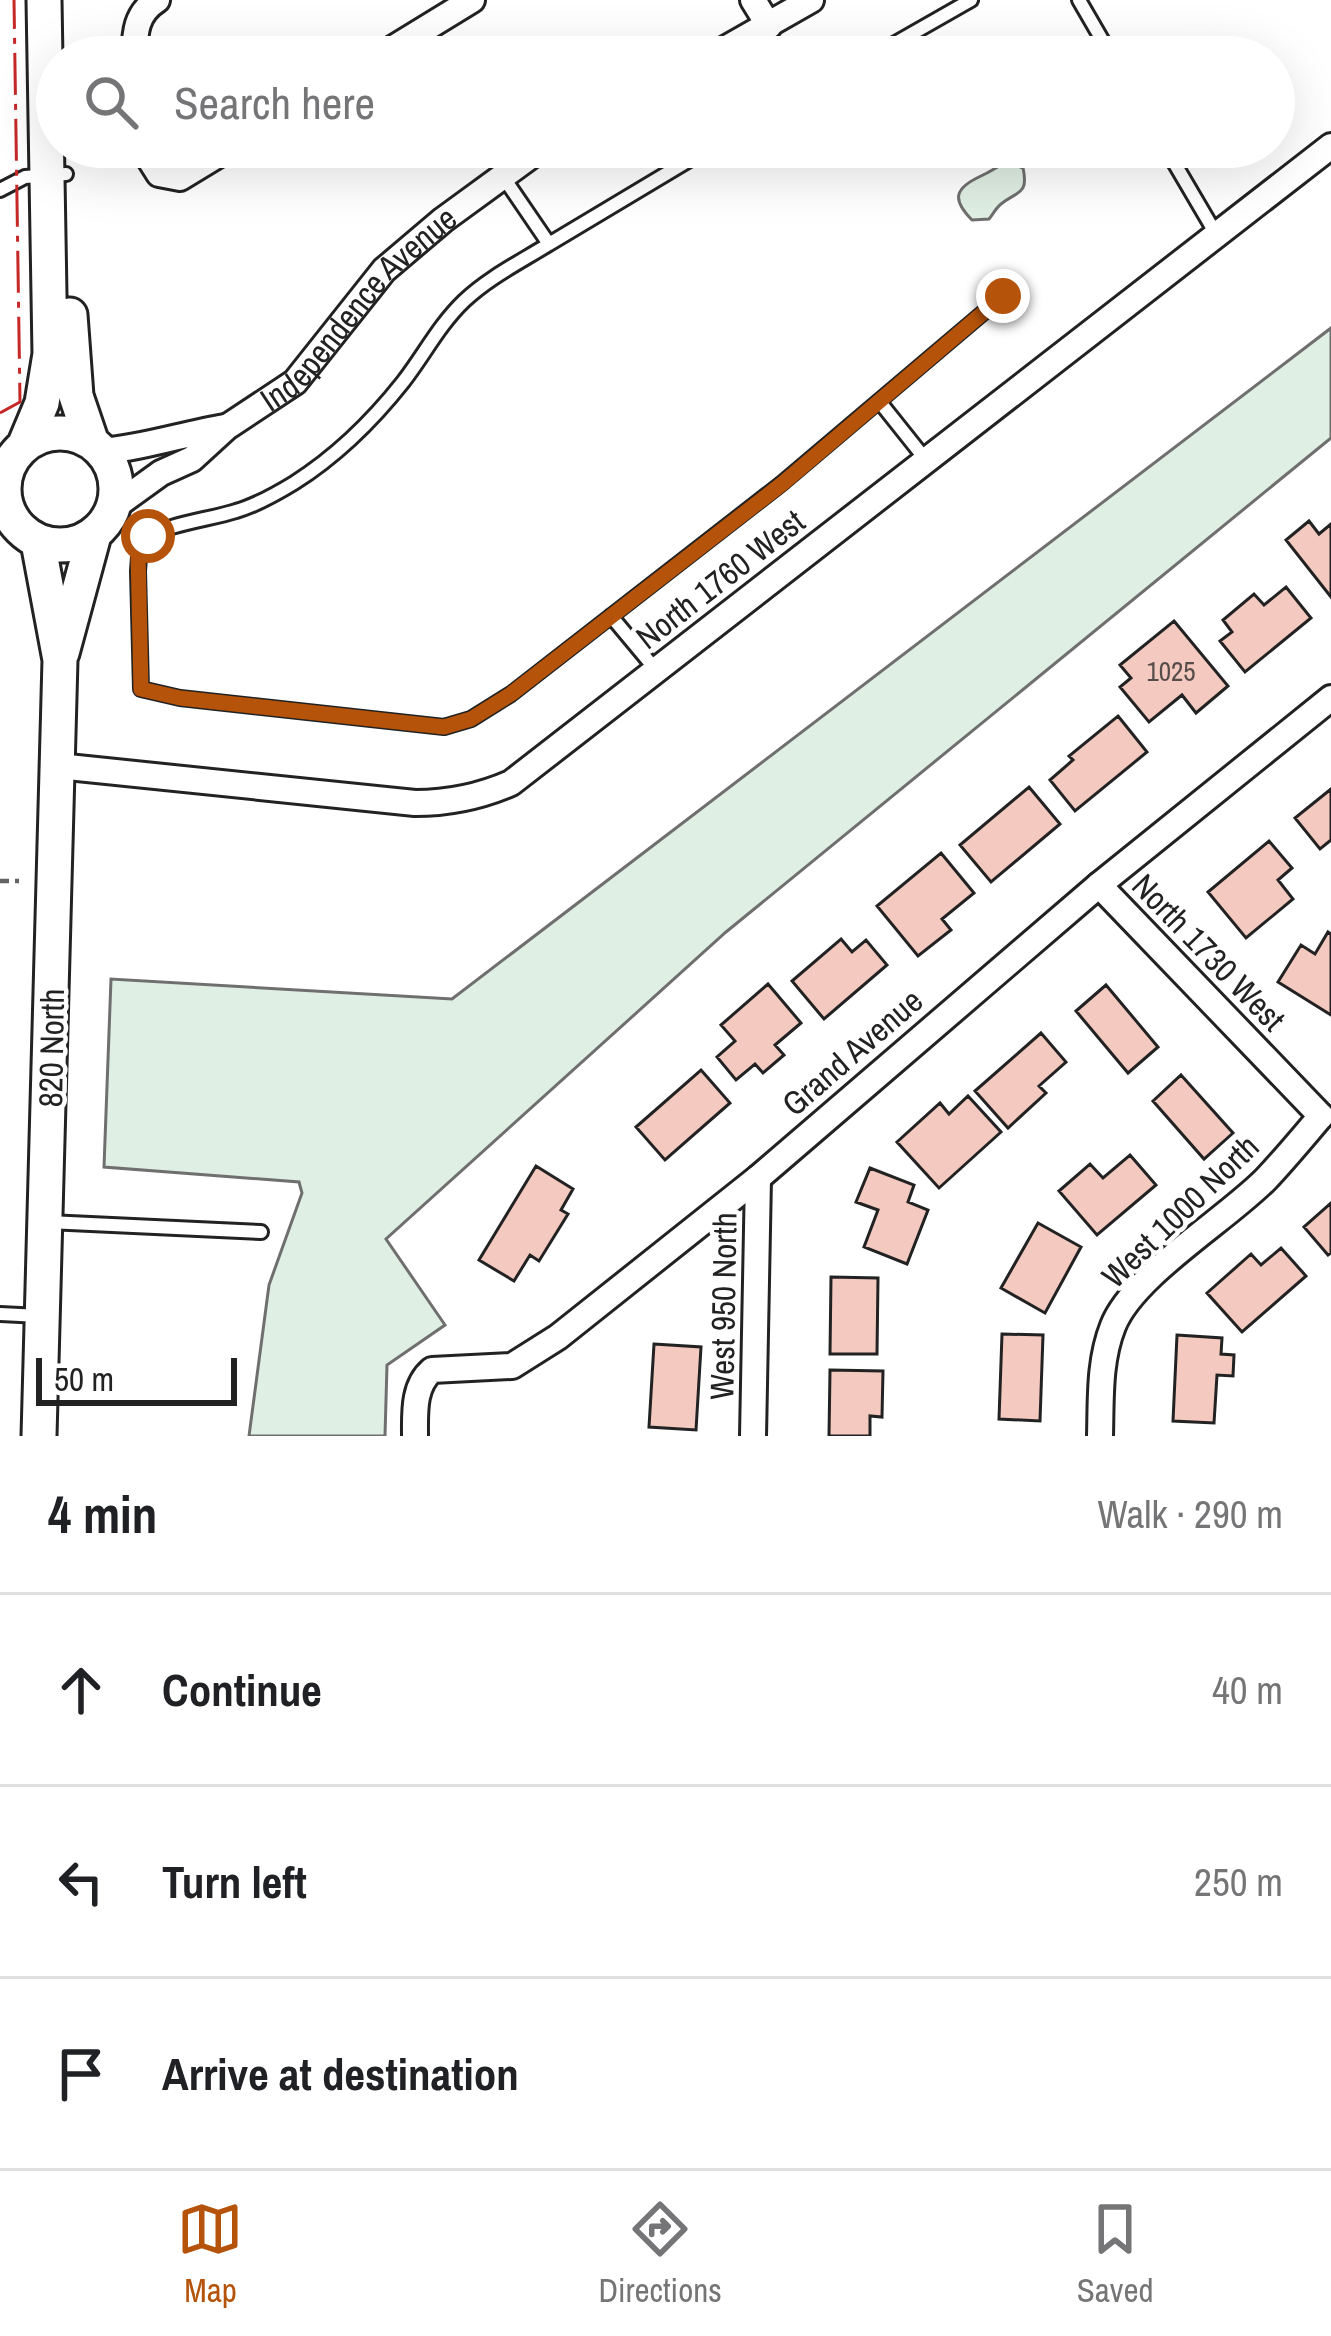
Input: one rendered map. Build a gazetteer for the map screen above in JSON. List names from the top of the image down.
{
  "streets": {
    "main road": ["820 North"],
    "street": [
      "Independence Avenue",
      "North 1760 West",
      "North 1730 West",
      "Grand Avenue",
      "West 1000 North",
      "West 950 North"
    ]
  },
  "crossings": [
    ["Independence Avenue", "820 North"],
    ["North 1760 West", "820 North"],
    ["North 1730 West", "Grand Avenue"],
    ["North 1730 West", "West 1000 North"],
    ["Grand Avenue", "West 950 North"]
  ],
  "house_numbers": ["1025"],
  "scale_bar": "50 m",
  "page": {
    "search": "Search here",
    "scale": "50 m",
    "heading": ["4 min", "Walk · 290 m"],
    "list": [
      ["Continue", "40 m"],
      ["Turn left", "250 m"],
      "Arrive at destination"
    ],
    "nav": ["Map", "Directions", "Saved"]
  }
}
